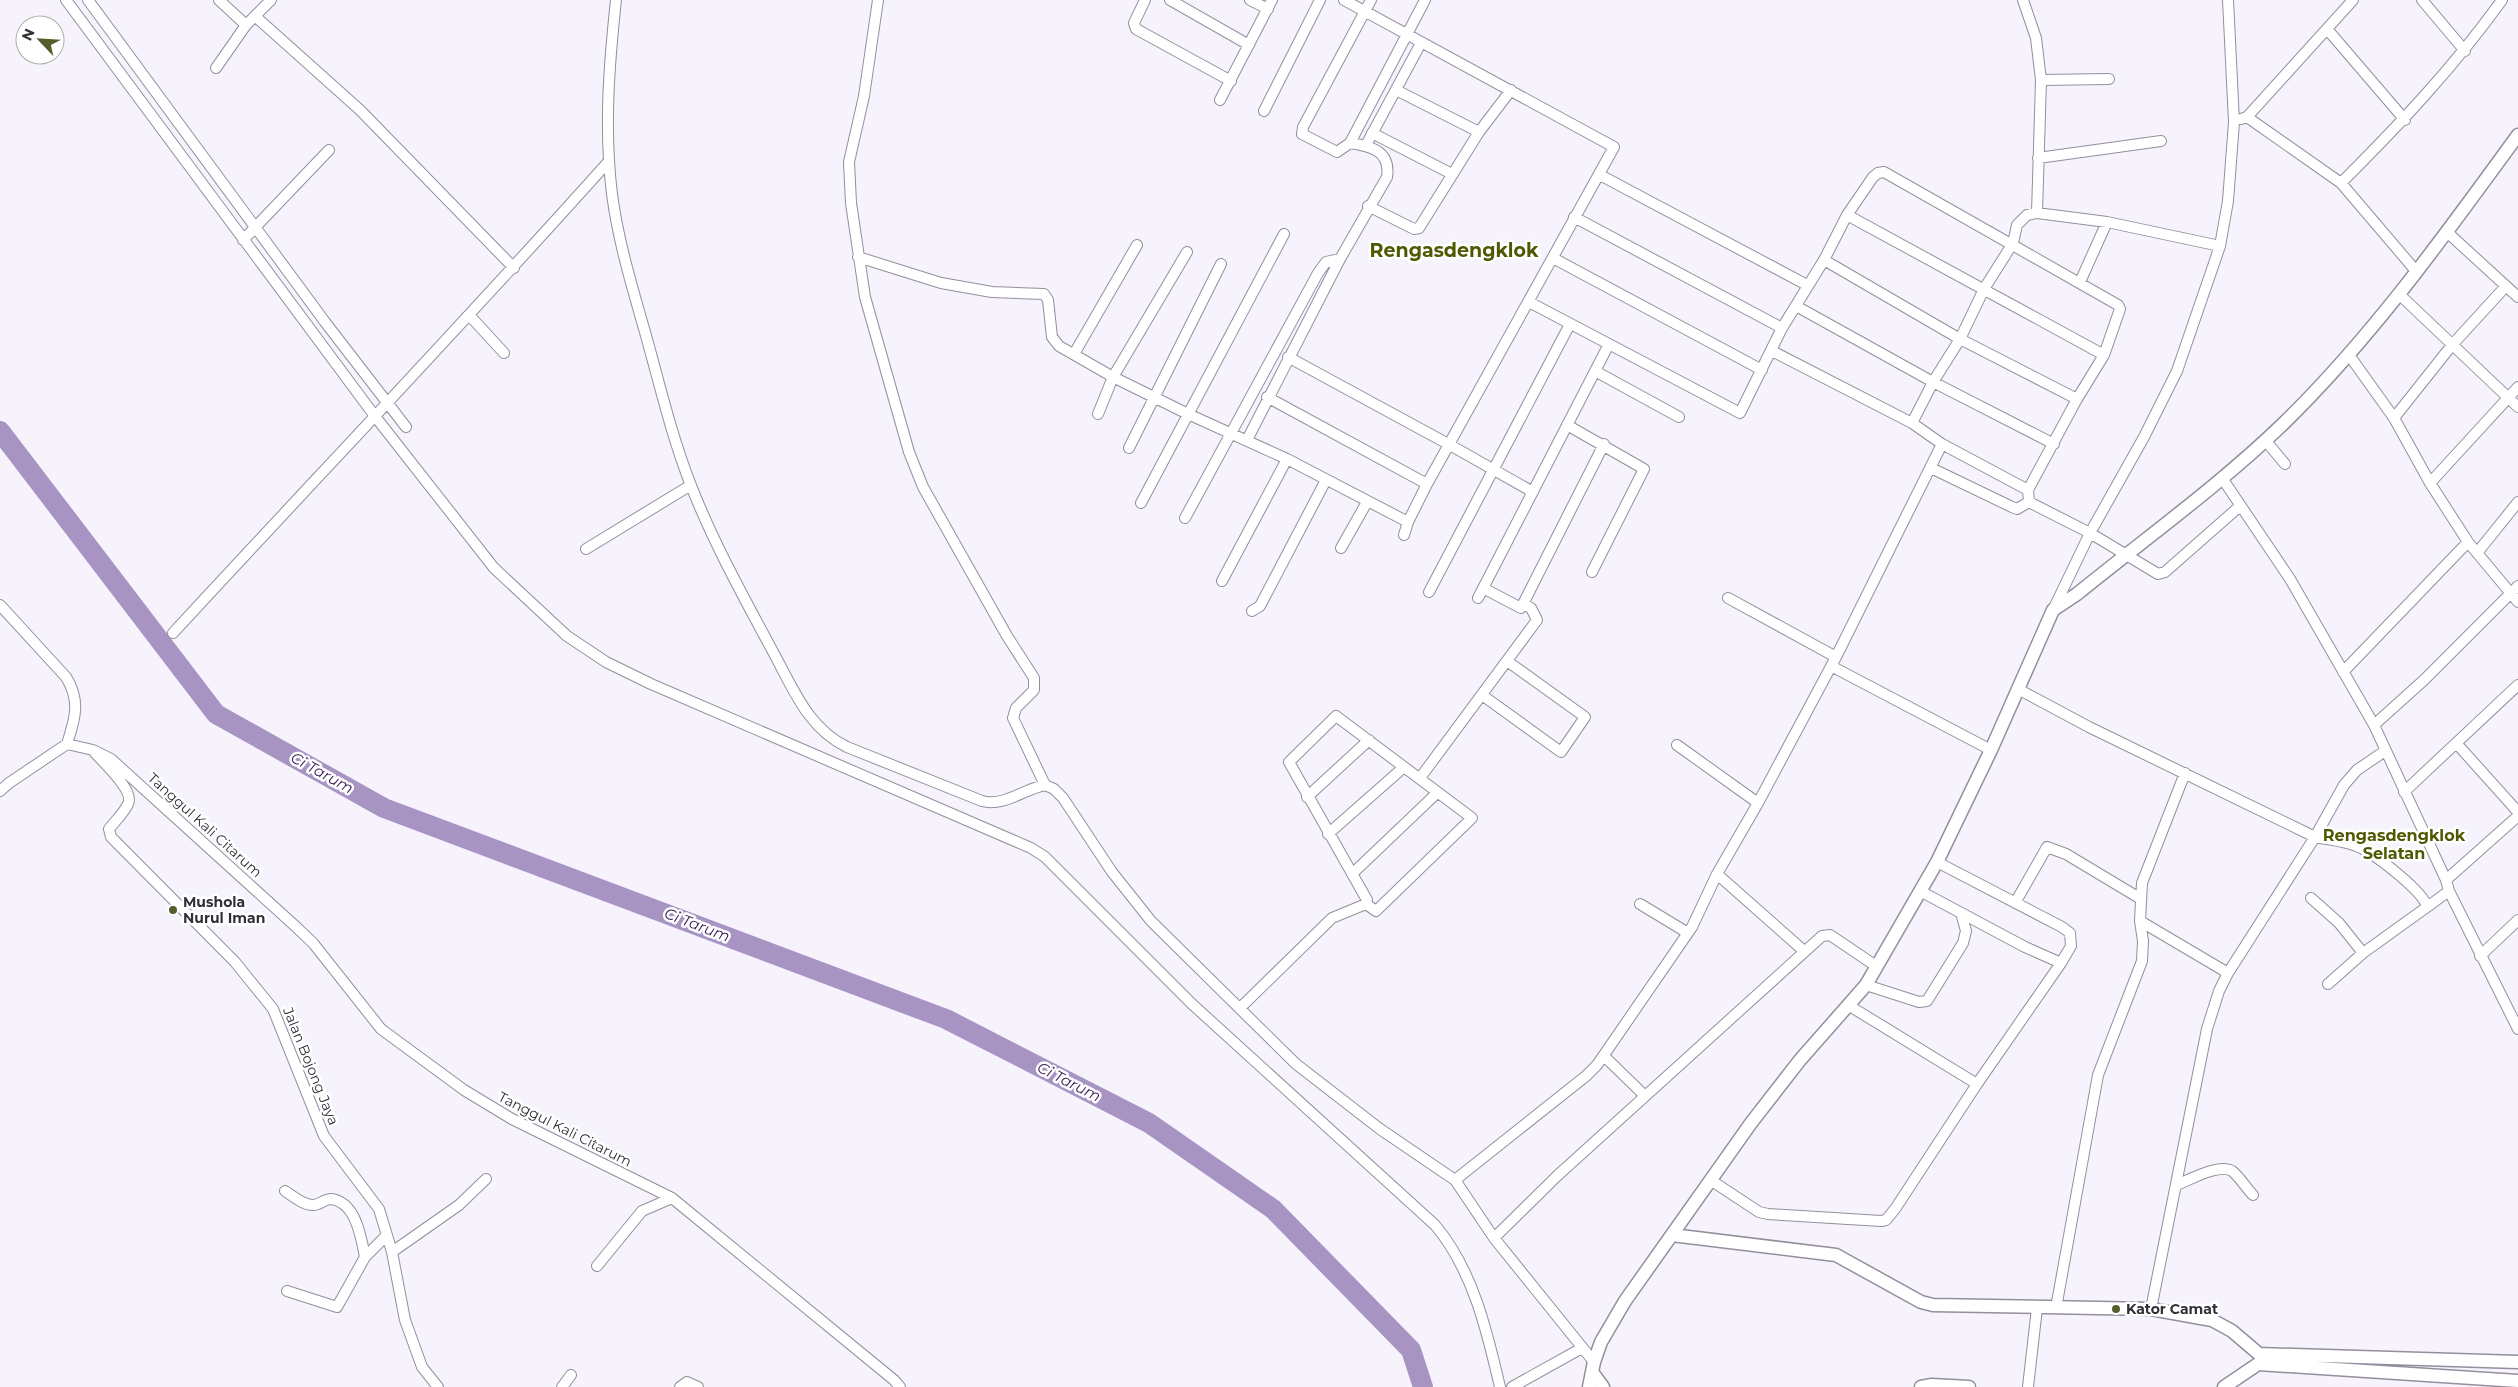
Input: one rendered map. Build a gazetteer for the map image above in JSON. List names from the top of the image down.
{
  "streets": {
    "street": ["Tanggul Kali Citarum", "Jalan Bojong Jaya"]
  },
  "crossings": [
    ["Tanggul Kali Citarum", "Jalan Bojong Jaya"]
  ],
  "districts": ["Rengasdengklok", "Rengasdengklok Selatan"],
  "water": ["Ci Tarum"],
  "places": ["Mushola Nurul Iman", "Kator Camat"],
  "north": "top left"
}
